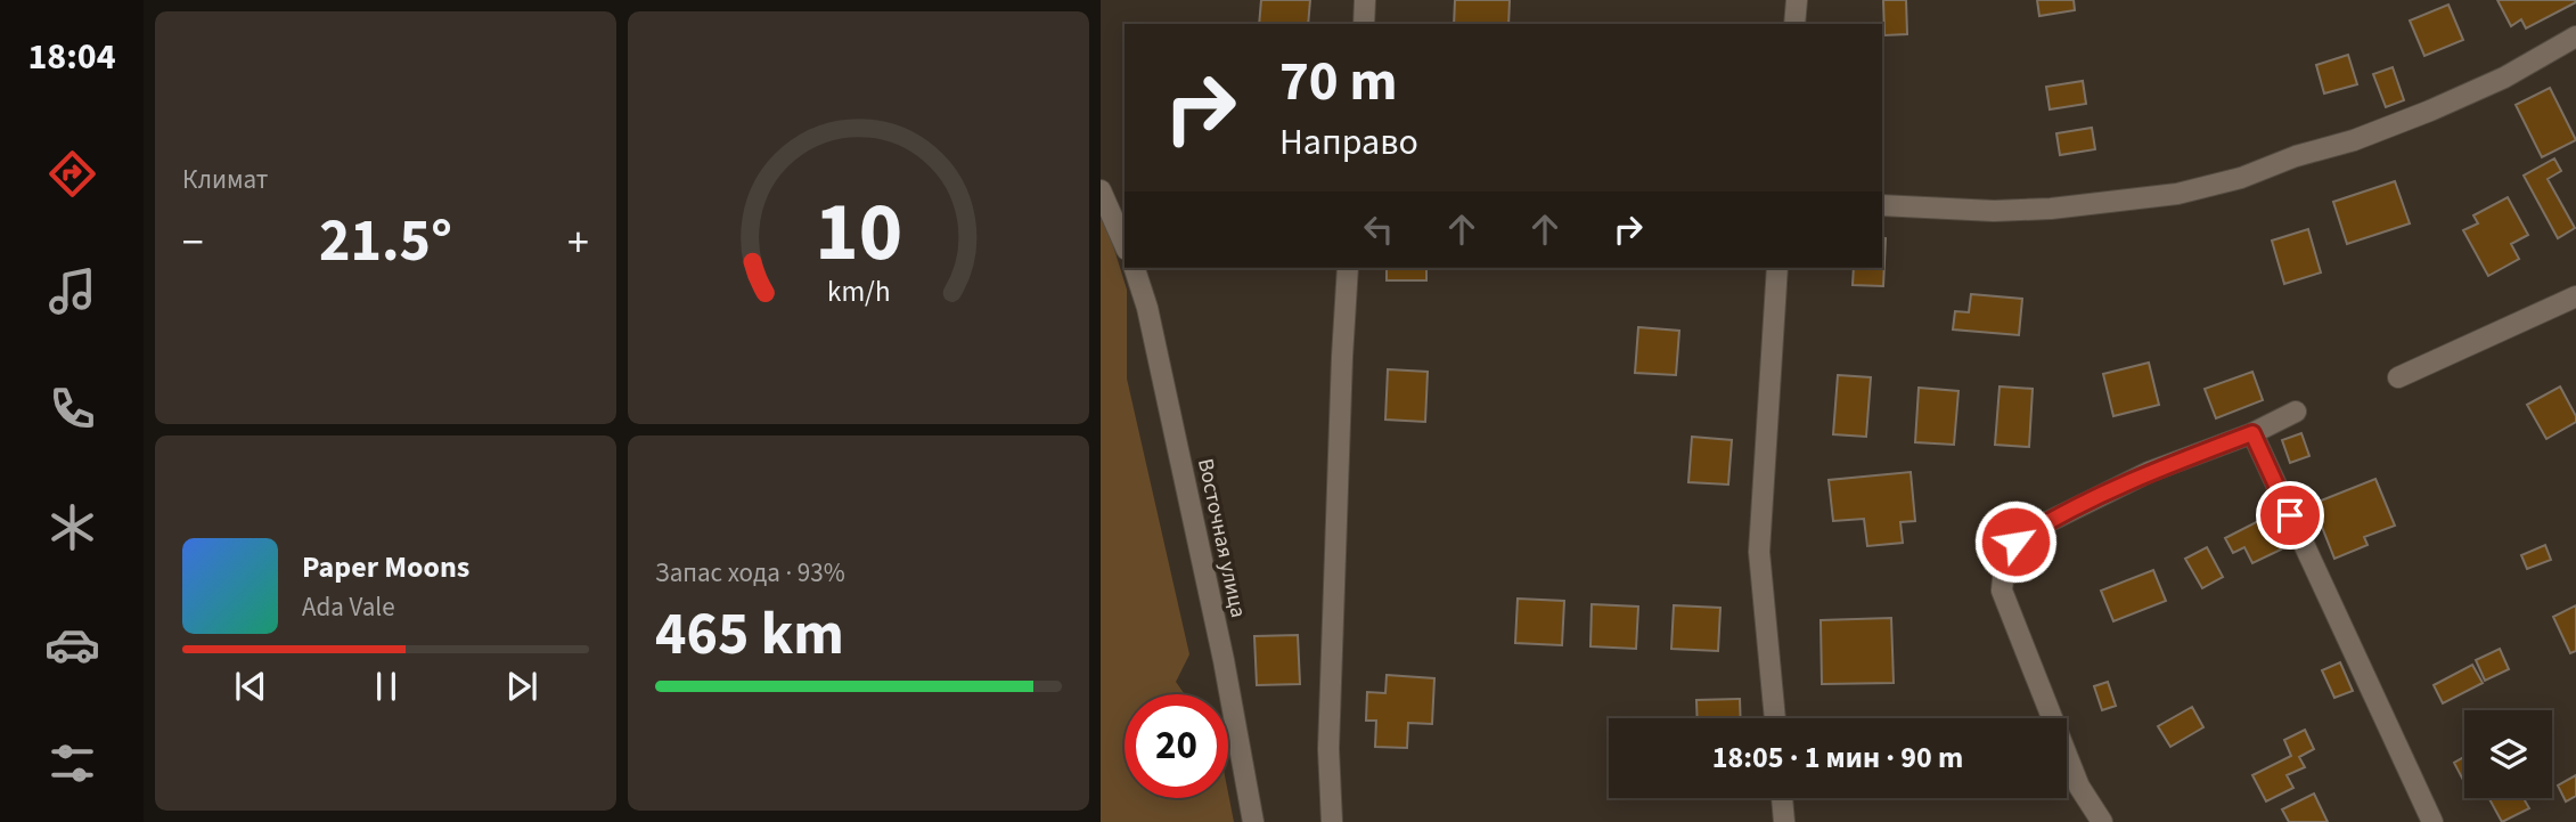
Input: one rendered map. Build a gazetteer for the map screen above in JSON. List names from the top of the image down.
{
  "streets": {
    "street": ["Восточная улица"]
  },
  "page": {
    "tabs": "18:04",
    "tile": [
      "Климат",
      ["Запас хода · 93%", "465 km"]
    ],
    "turn": ["70 m", "Направо"],
    "heat": ["−", "21.5°", "+"],
    "song": ["Paper Moons", "Ada Vale"],
    "limit": "20",
    "trip": "18:05 · 1 мин · 90 m",
    "gauge": ["10", "km/h"]
  }
}
